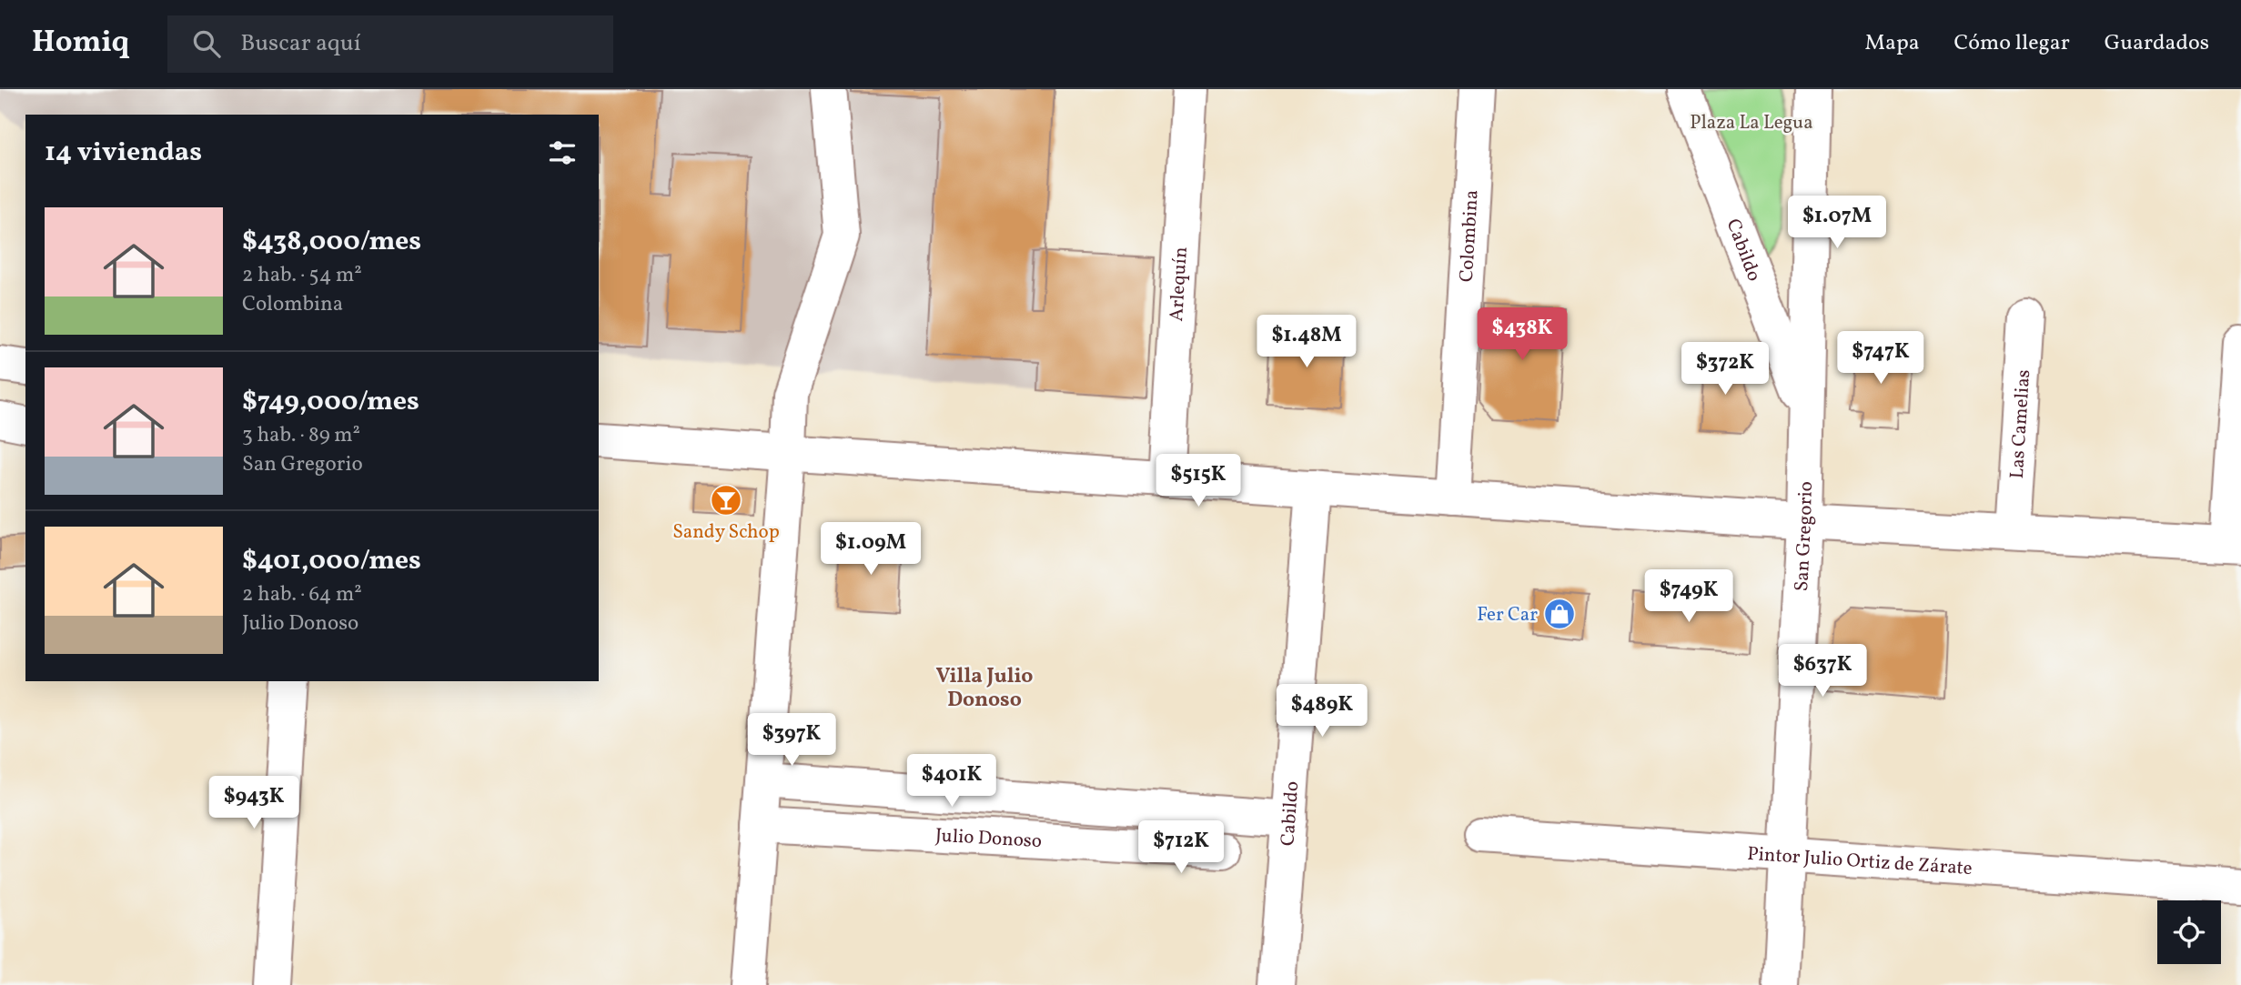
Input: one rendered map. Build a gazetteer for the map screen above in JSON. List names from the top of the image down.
{
  "streets": {
    "street": [
      "Colombina",
      "Cabildo",
      "Arlequín",
      "Las Camelias",
      "San Gregorio",
      "Julio Donoso",
      "Pintor Julio Ortiz de Zárate"
    ]
  },
  "crossings": [
    ["Cabildo", "San Gregorio"],
    ["San Gregorio", "Pintor Julio Ortiz de Zárate"]
  ],
  "districts": ["Villa Julio Donoso"],
  "parks": ["Plaza La Legua"],
  "places": {
    "bar": ["Sandy Schop"],
    "shop": ["Fer Car"]
  },
  "page": {
    "header": "Homiq",
    "search": "Buscar aquí",
    "nav": ["Mapa", "Cómo llegar", "Guardados"],
    "heading": "14 viviendas",
    "list": [
      {
        "name": "$438,000/mes",
        "note": "2 hab. · 54 m² · Colombina"
      },
      {
        "name": "$749,000/mes",
        "note": "3 hab. · 89 m² · San Gregorio"
      },
      {
        "name": "$401,000/mes",
        "note": "2 hab. · 64 m² · Julio Donoso"
      }
    ],
    "price": [
      "$1.07M",
      "$438K",
      "$1.48M",
      "$747K",
      "$372K",
      "$515K",
      "$1.09M",
      "$749K",
      "$637K",
      "$489K",
      "$397K",
      "$401K",
      "$943K",
      "$712K"
    ]
  }
}
